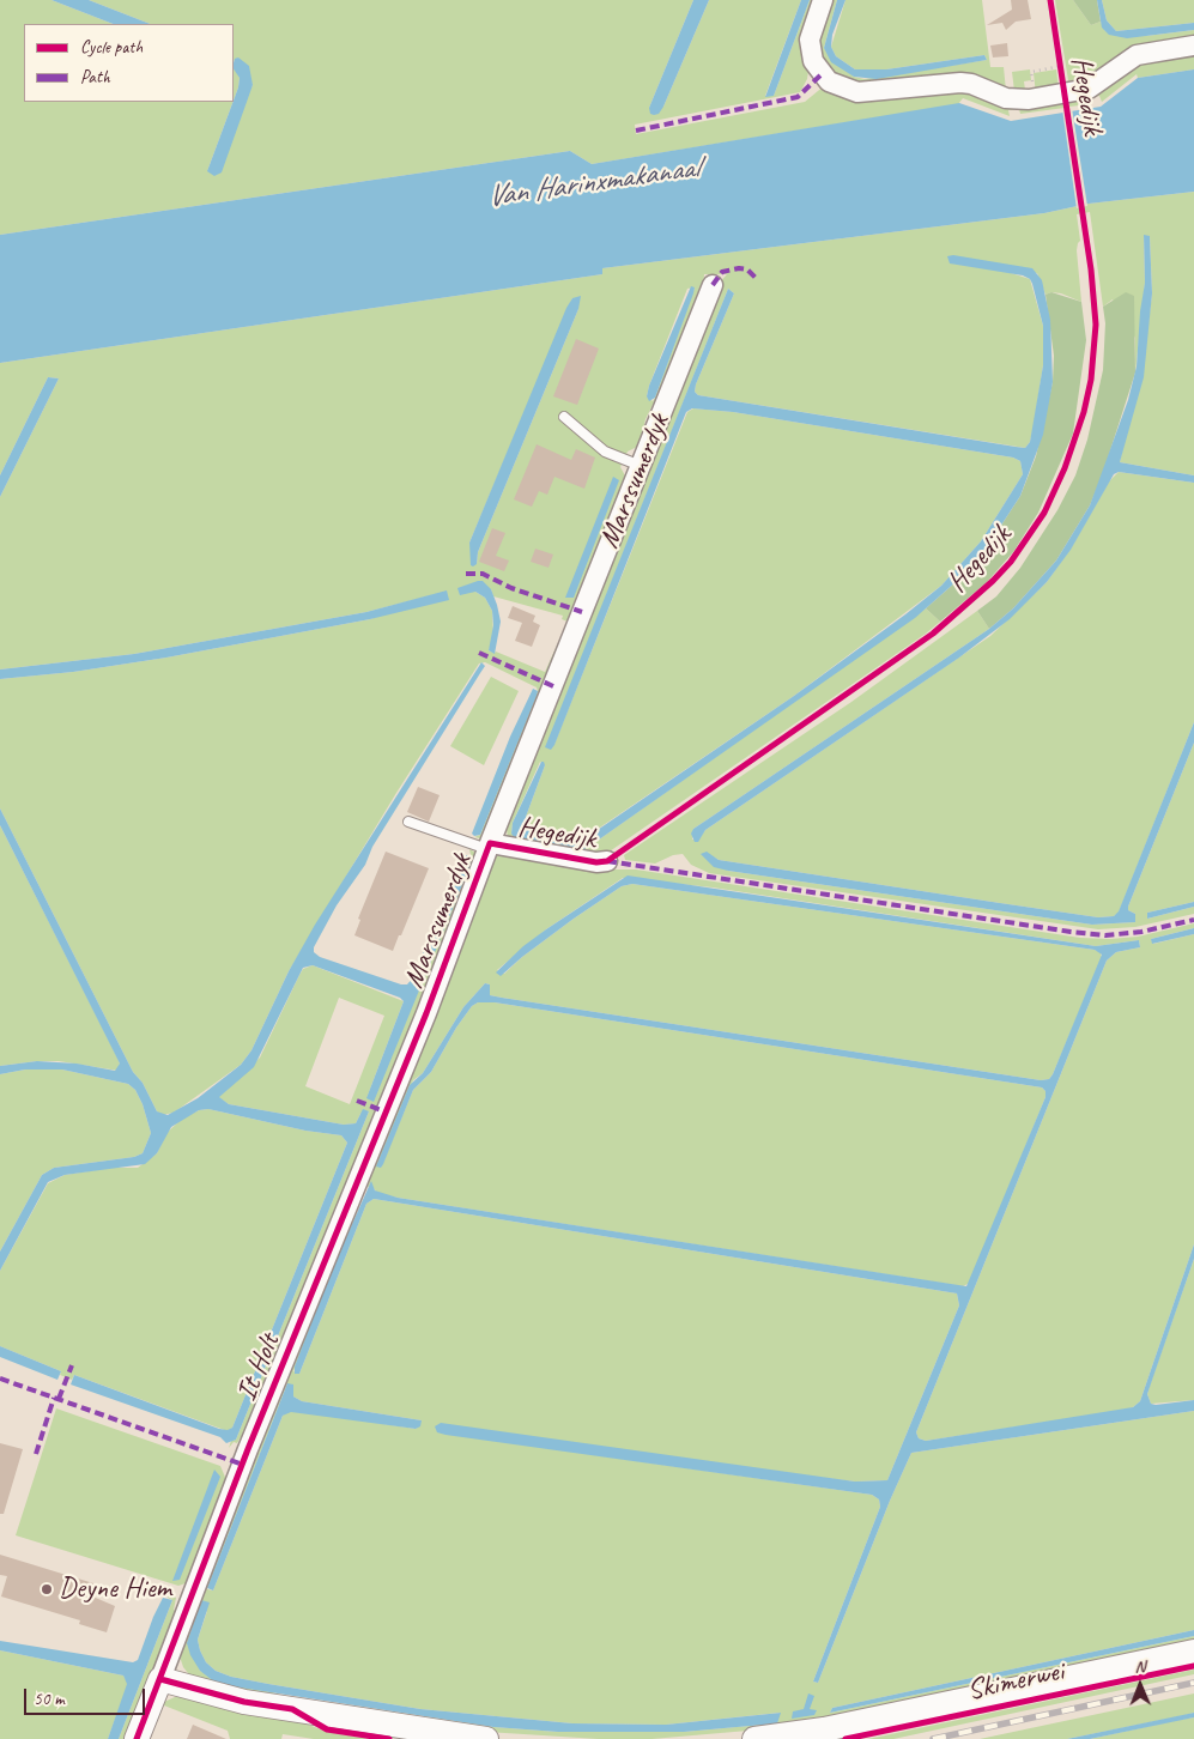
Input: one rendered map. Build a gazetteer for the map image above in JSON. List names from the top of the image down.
{
  "streets": {
    "street": [
      "Hegedijk",
      "Marssumerdyk",
      "It Holt",
      "Skimerwei"
    ]
  },
  "crossings": [
    ["Hegedijk", "Marssumerdyk"],
    ["Marssumerdyk", "It Holt"]
  ],
  "water": ["Van Harinxmakanaal"],
  "places": ["Deyne Hiem"],
  "legend": ["Cycle path", "Path"],
  "scale_bar": "50 m",
  "north": "top"
}
